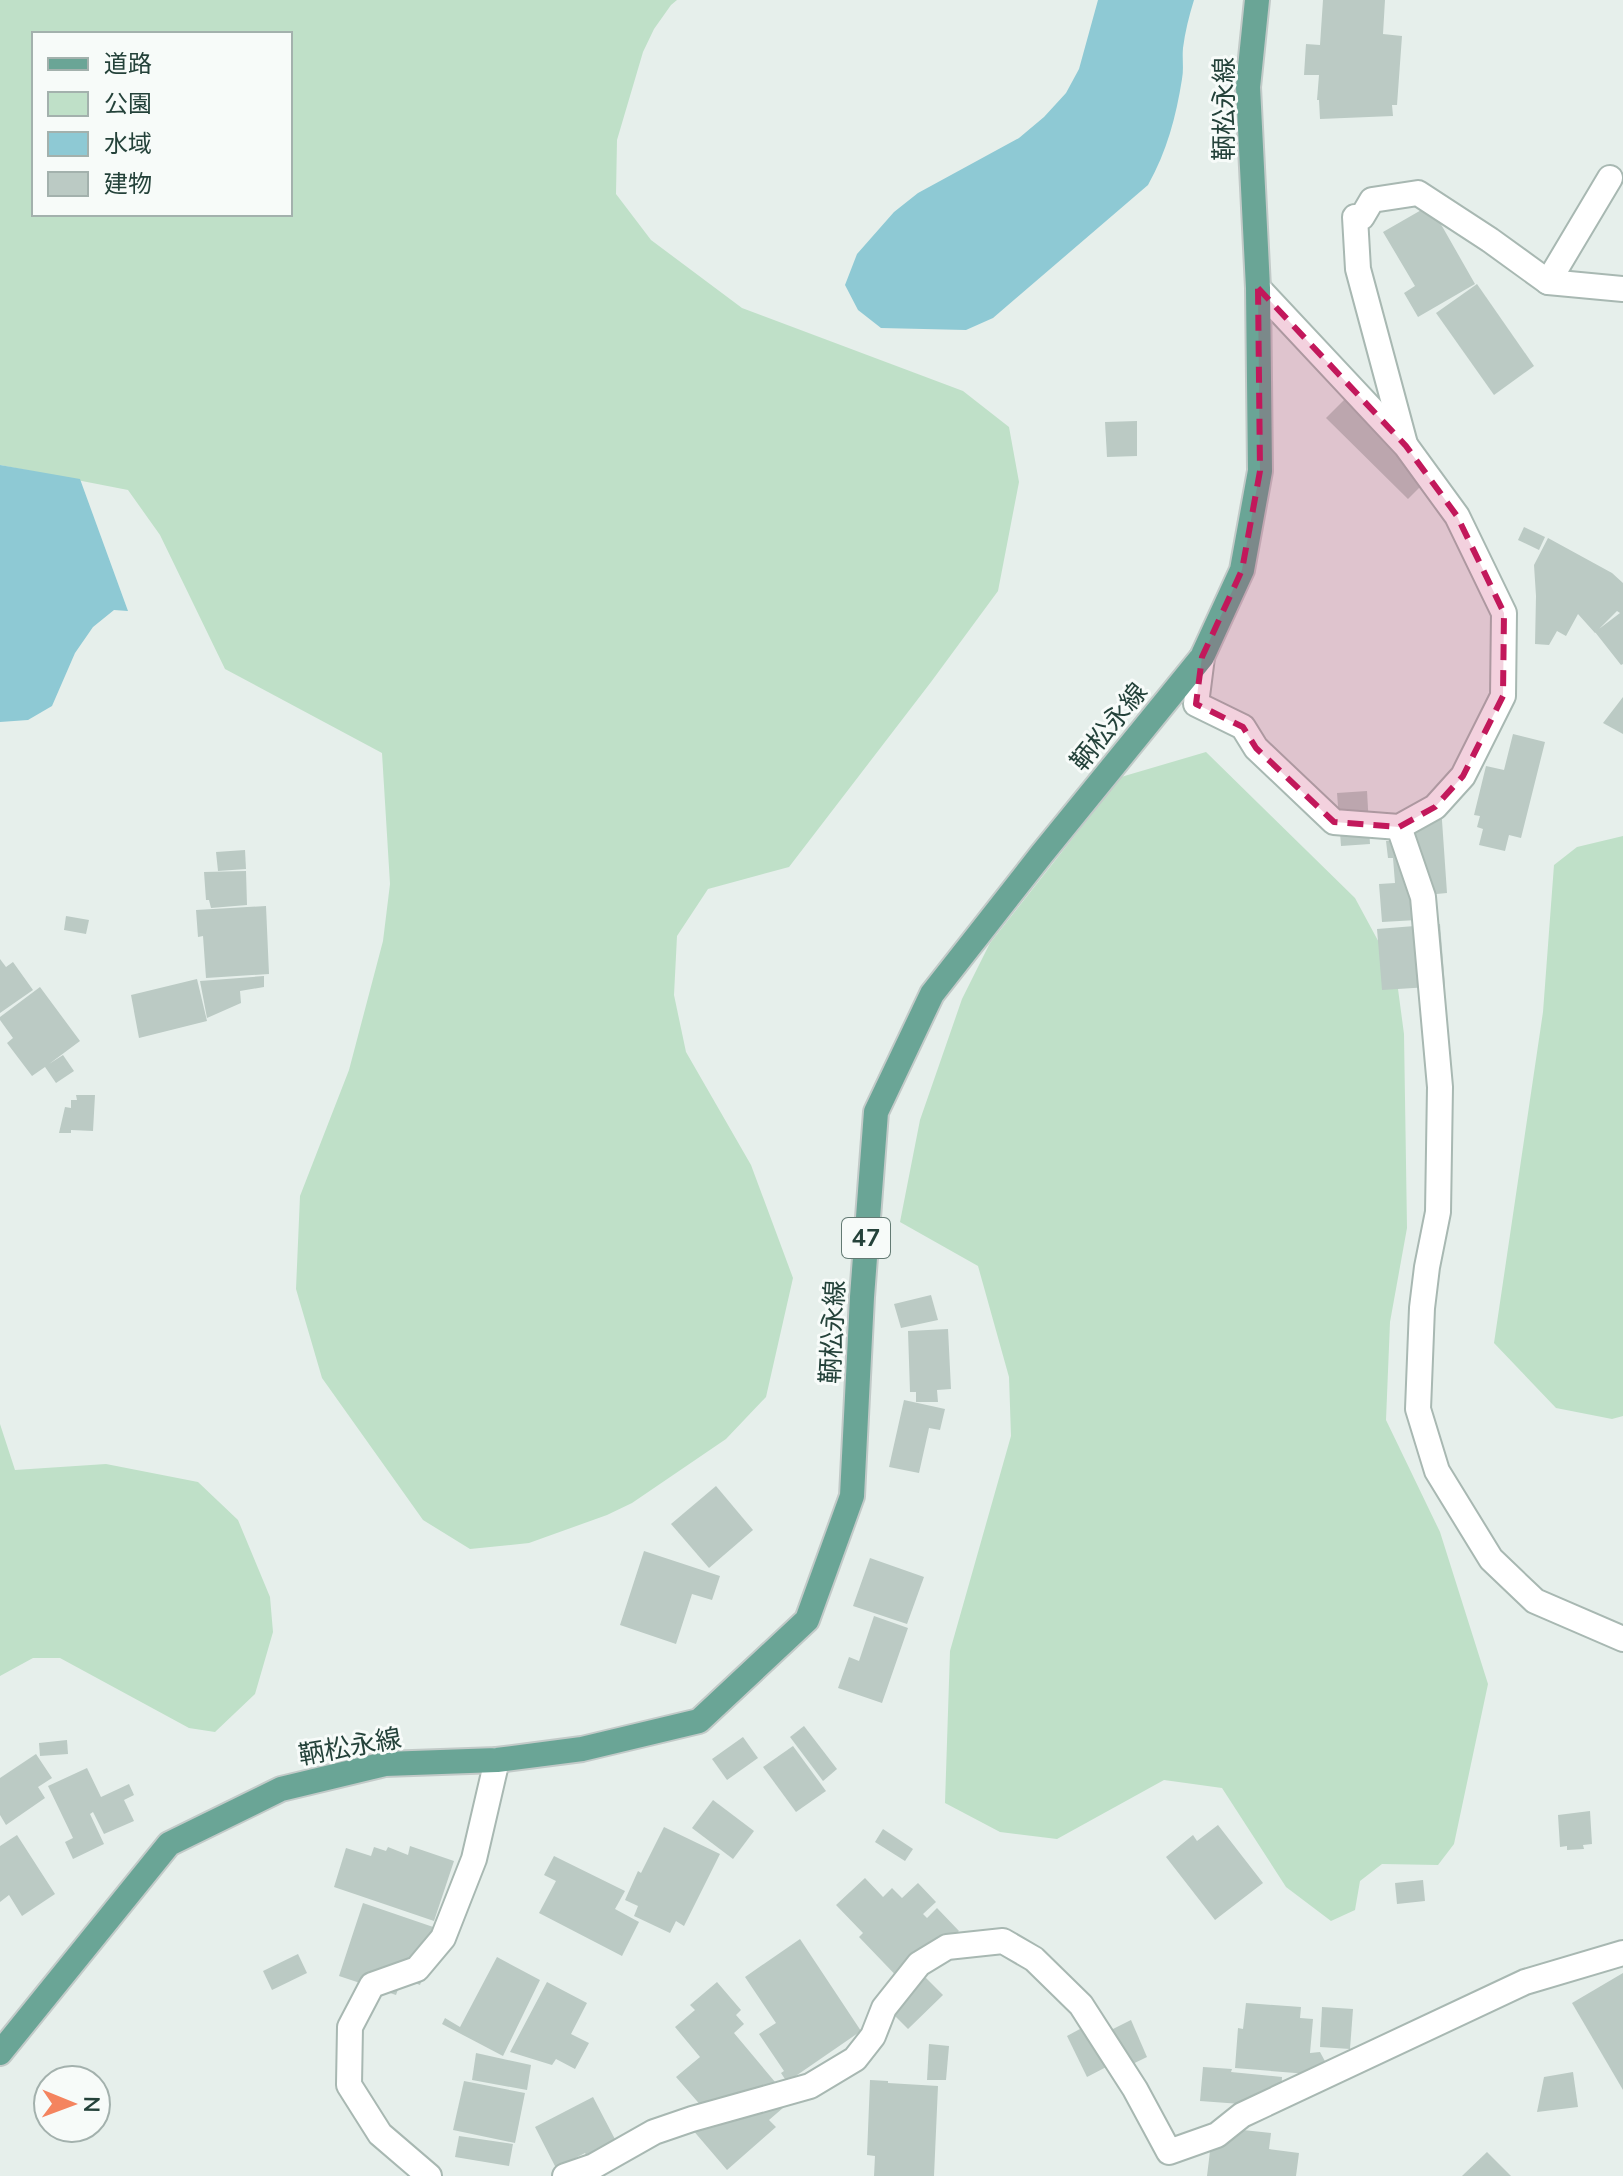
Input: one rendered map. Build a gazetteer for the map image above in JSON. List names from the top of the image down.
{
  "streets": {
    "main road": ["鞆松永線", "47"]
  },
  "legend": [
    "道路",
    "公園",
    "水域",
    "建物"
  ],
  "north": "right"
}
